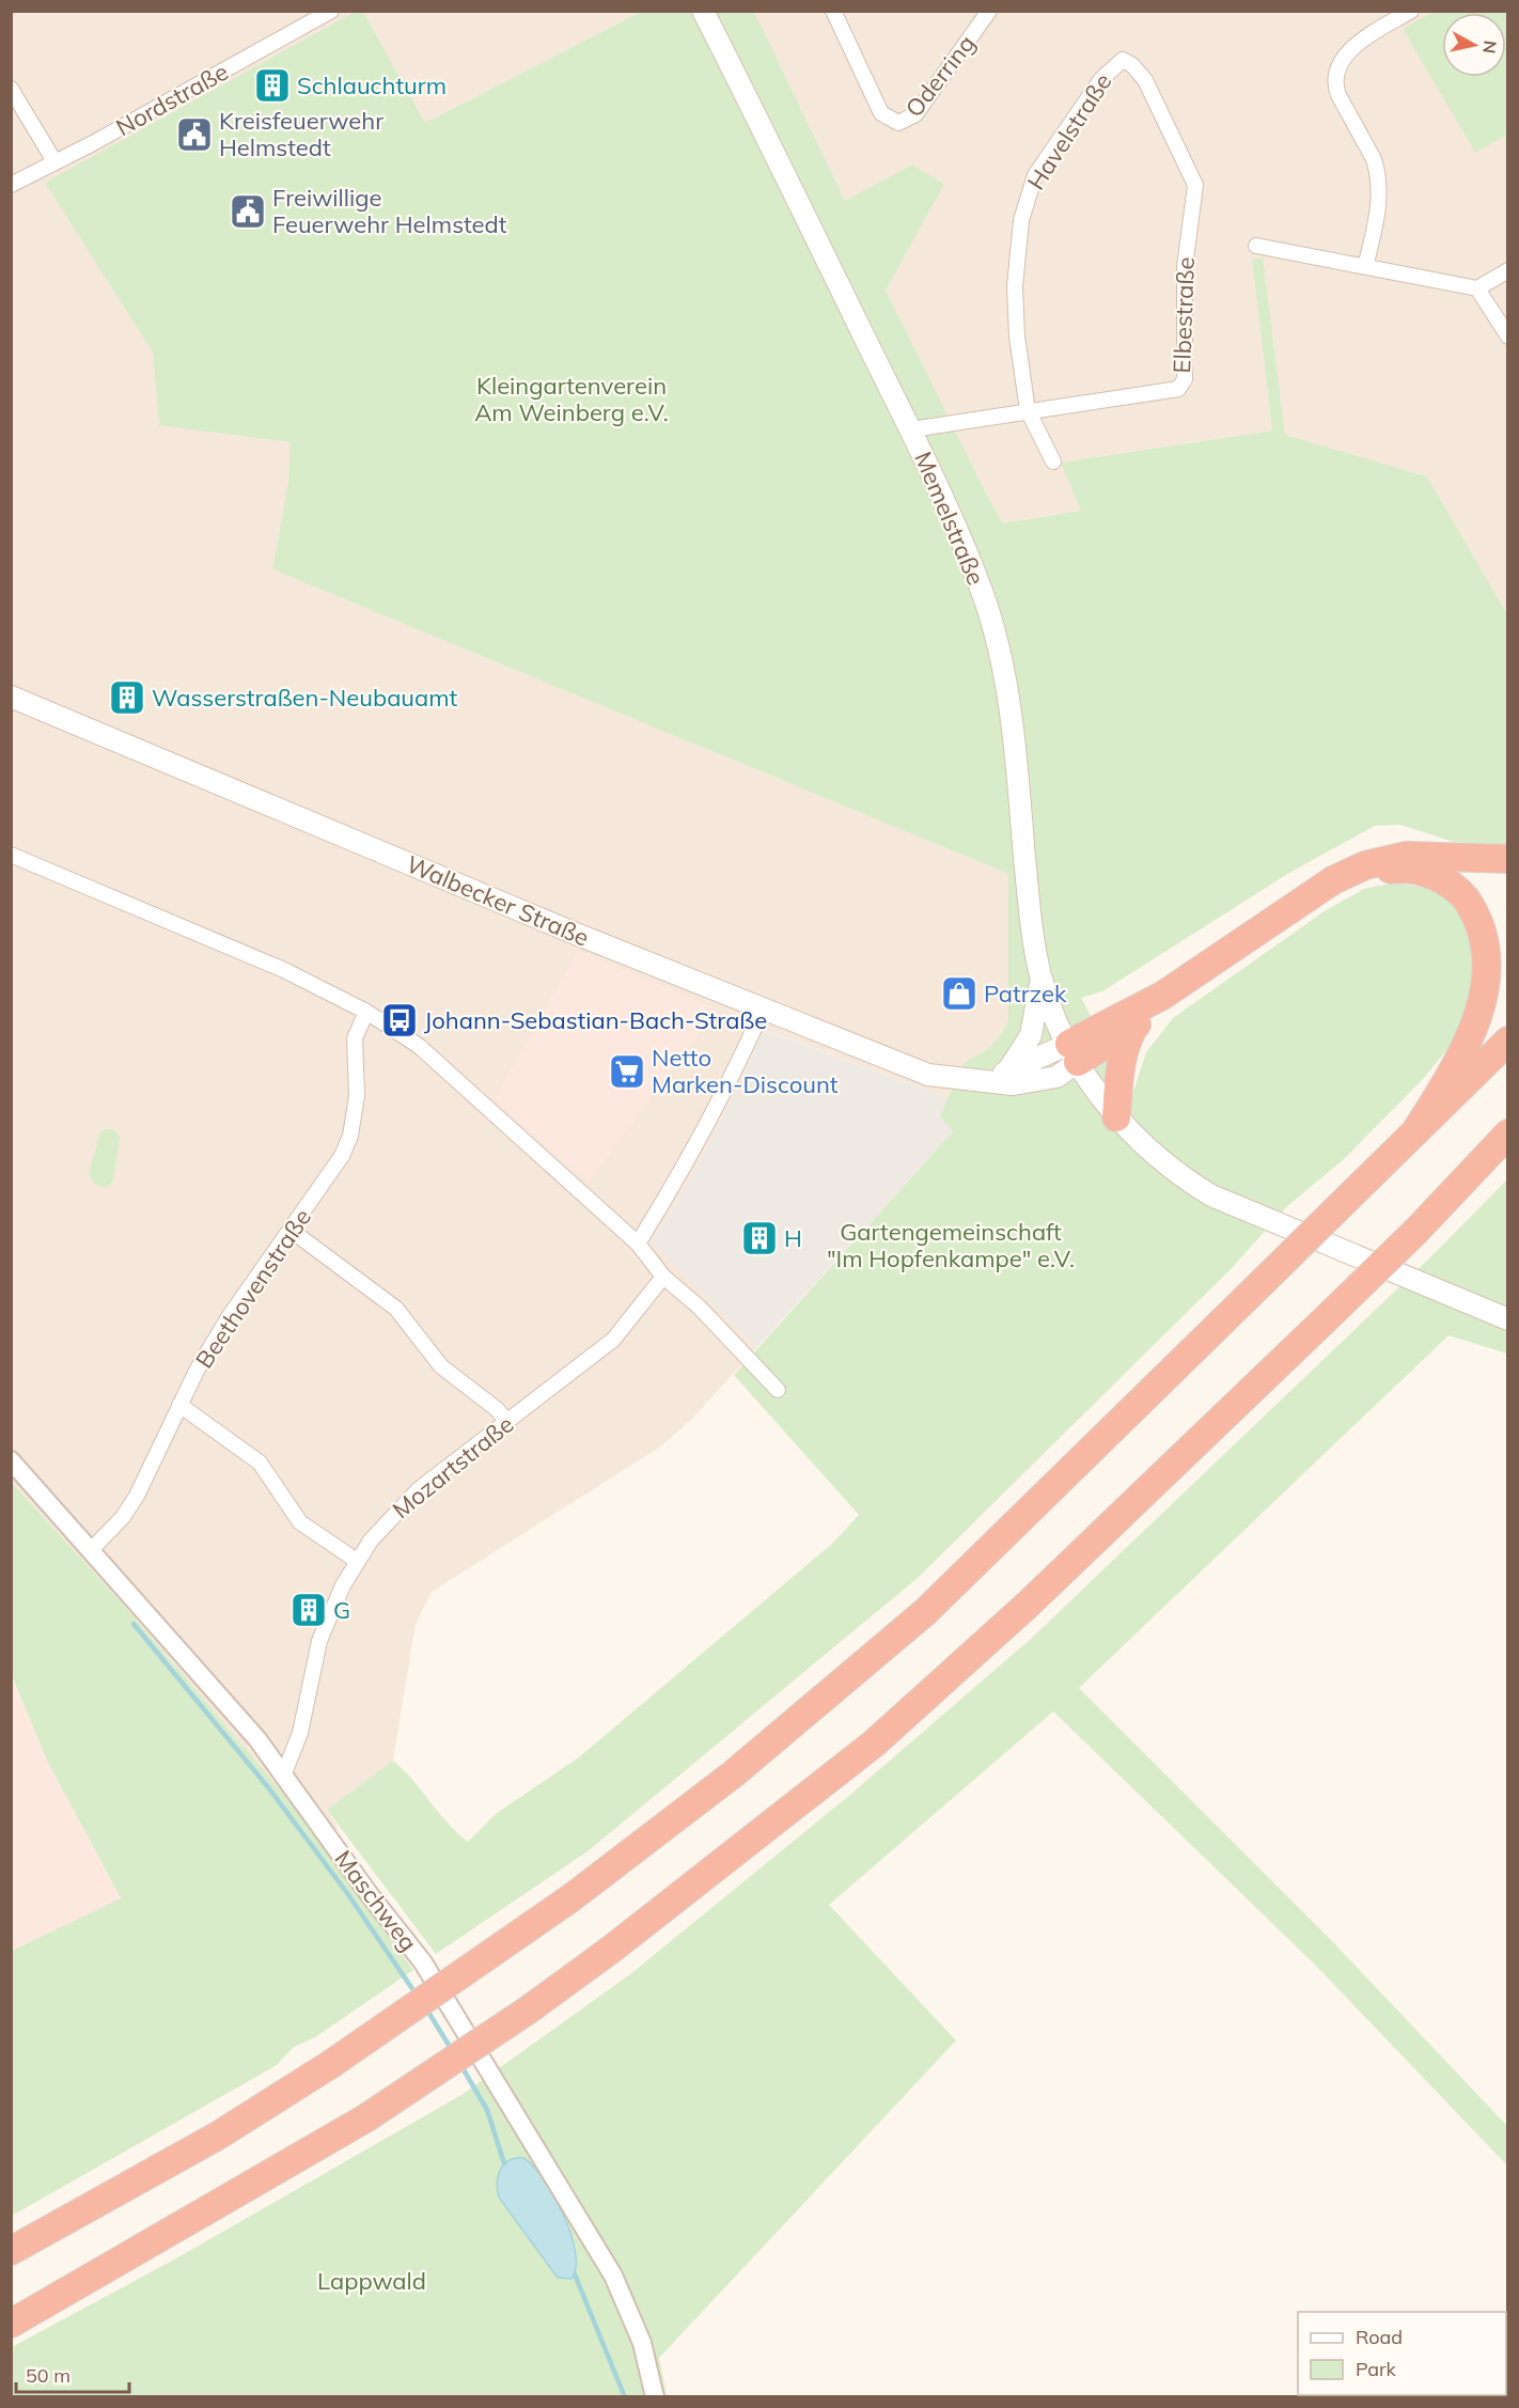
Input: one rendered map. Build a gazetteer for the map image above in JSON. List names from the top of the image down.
{
  "streets": {
    "main road": ["Memelstraße", "Walbecker Straße"],
    "street": [
      "Oderring",
      "Nordstraße",
      "Havelstraße",
      "Elbestraße",
      "Beethovenstraße",
      "Mozartstraße",
      "Maschweg"
    ]
  },
  "crossings": [
    ["Havelstraße", "Elbestraße"],
    ["Elbestraße", "Memelstraße"],
    ["Memelstraße", "Walbecker Straße"],
    ["Beethovenstraße", "Maschweg"],
    ["Mozartstraße", "Maschweg"]
  ],
  "parks": ["Kleingartenverein Am Weinberg e.V.", "Gartengemeinschaft \"Im Hopfenkampe\" e.V.", "Lappwald"],
  "places": {
    "building": [
      "Schlauchturm",
      "Wasserstraßen-Neubauamt",
      "H",
      "G"
    ],
    "public building": ["Kreisfeuerwehr Helmstedt", "Freiwillige Feuerwehr Helmstedt"],
    "shop": ["Patrzek"],
    "bus stop": ["Johann-Sebastian-Bach-Straße"],
    "supermarket": ["Netto Marken-Discount"]
  },
  "legend": ["Road", "Park"],
  "scale_bar": "50 m",
  "north": "right"
}
